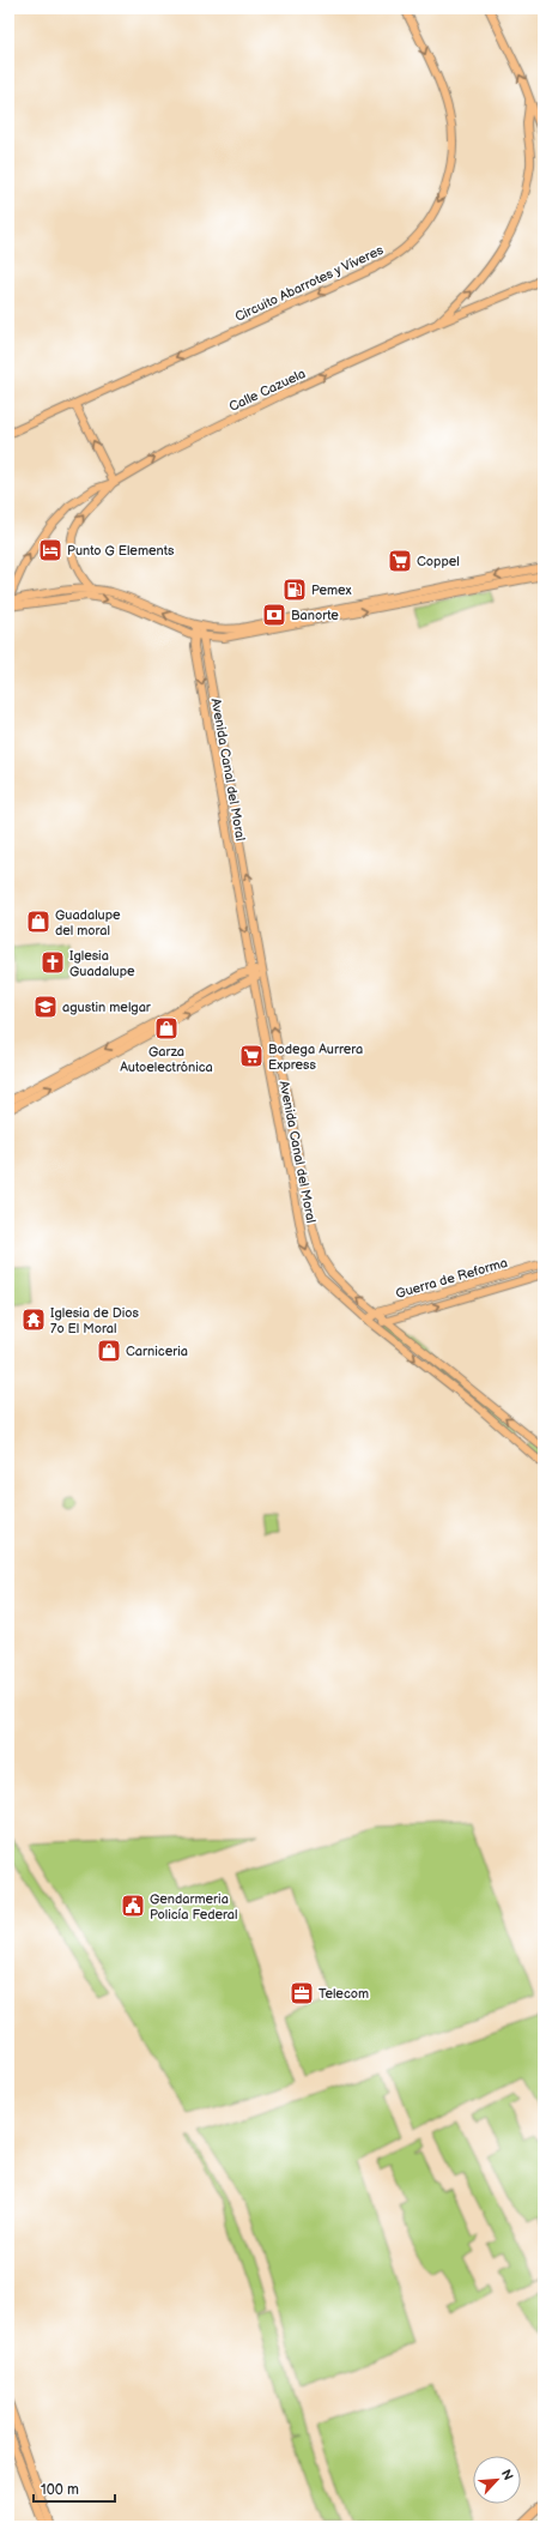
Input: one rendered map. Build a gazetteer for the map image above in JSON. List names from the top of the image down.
{
  "streets": {
    "main road": [
      "Circuito Abarrotes y Víveres",
      "Calle Cazuela",
      "Avenida Canal del Moral",
      "Guerra de Reforma"
    ]
  },
  "crossings": [
    ["Avenida Canal del Moral", "Guerra de Reforma"]
  ],
  "one_way": ["Circuito Abarrotes y Víveres", "Calle Cazuela"],
  "places": {
    "hotel": ["Punto G Elements"],
    "supermarket": ["Coppel", "Bodega Aurrera Express"],
    "fuel station": ["Pemex"],
    "bank": ["Banorte"],
    "shop": ["Guadalupe del moral", "Garza Autoelectrónica", "Carniceria"],
    "church": ["Iglesia Guadalupe"],
    "school or university": ["agustin melgar"],
    "temple": ["Iglesia de Dios 7o El Moral"],
    "public building": ["Gendarmeria Policía Federal"],
    "office": ["Telecom"]
  },
  "scale_bar": "100 m",
  "north": "top right"
}
